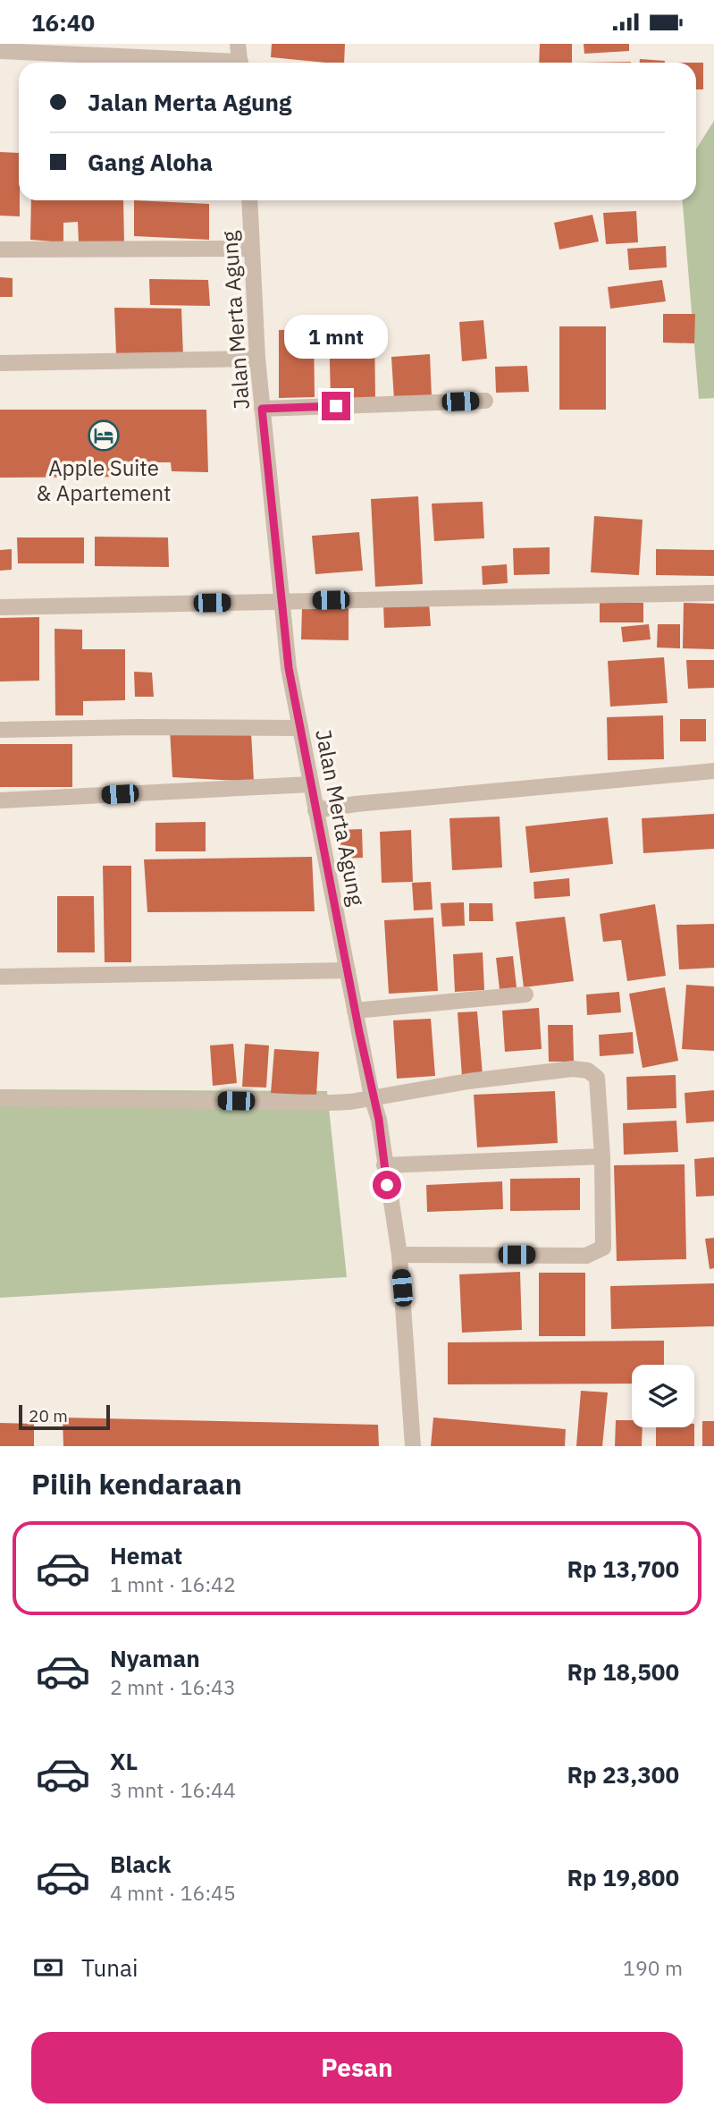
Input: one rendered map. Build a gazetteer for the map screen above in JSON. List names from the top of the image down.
{
  "streets": {
    "street": ["Jalan Merta Agung"]
  },
  "places": {
    "hotel": ["Apple Suite & Apartement"]
  },
  "scale_bar": "20 m",
  "page": {
    "status": "16:40",
    "banner": ["Jalan Merta Agung", "Gang Aloha"],
    "bubble": "1 mnt",
    "scale": "20 m",
    "heading": "Pilih kendaraan",
    "list": [
      {
        "name": "Hemat",
        "note": "1 mnt · 16:42",
        "value": "Rp 13,700"
      },
      {
        "name": "Nyaman",
        "note": "2 mnt · 16:43",
        "value": "Rp 18,500"
      },
      {
        "name": "XL",
        "note": "3 mnt · 16:44",
        "value": "Rp 23,300"
      },
      {
        "name": "Black",
        "note": "4 mnt · 16:45",
        "value": "Rp 19,800"
      }
    ],
    "pay": ["Tunai", "190 m"],
    "buttons": "Pesan"
  }
}
